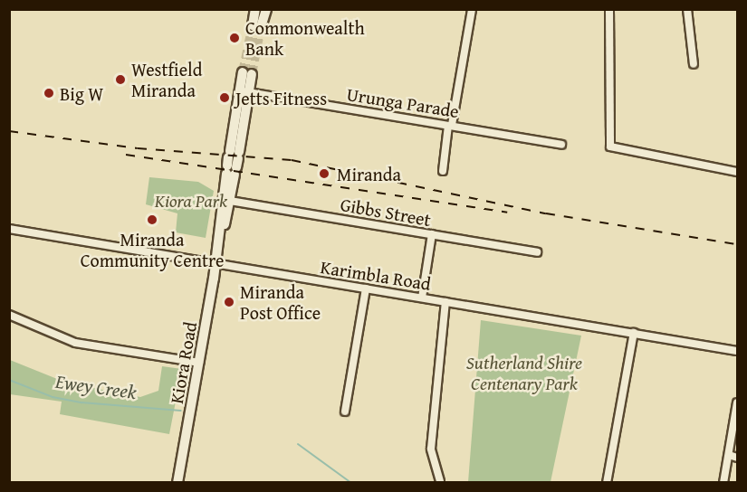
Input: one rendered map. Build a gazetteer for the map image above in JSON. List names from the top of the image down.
{
  "streets": {
    "street": [
      "Urunga Parade",
      "Gibbs Street",
      "Karimbla Road",
      "Kiora Road"
    ]
  },
  "crossings": [
    ["Urunga Parade", "Kiora Road"],
    ["Gibbs Street", "Kiora Road"],
    ["Karimbla Road", "Kiora Road"]
  ],
  "water": ["Ewey Creek"],
  "parks": ["Kiora Park", "Sutherland Shire Centenary Park"],
  "places": [
    "Commonwealth Bank",
    "Westfield Miranda",
    "Big W",
    "Jetts Fitness",
    "Miranda",
    "Miranda Community Centre",
    "Miranda Post Office"
  ]
}
